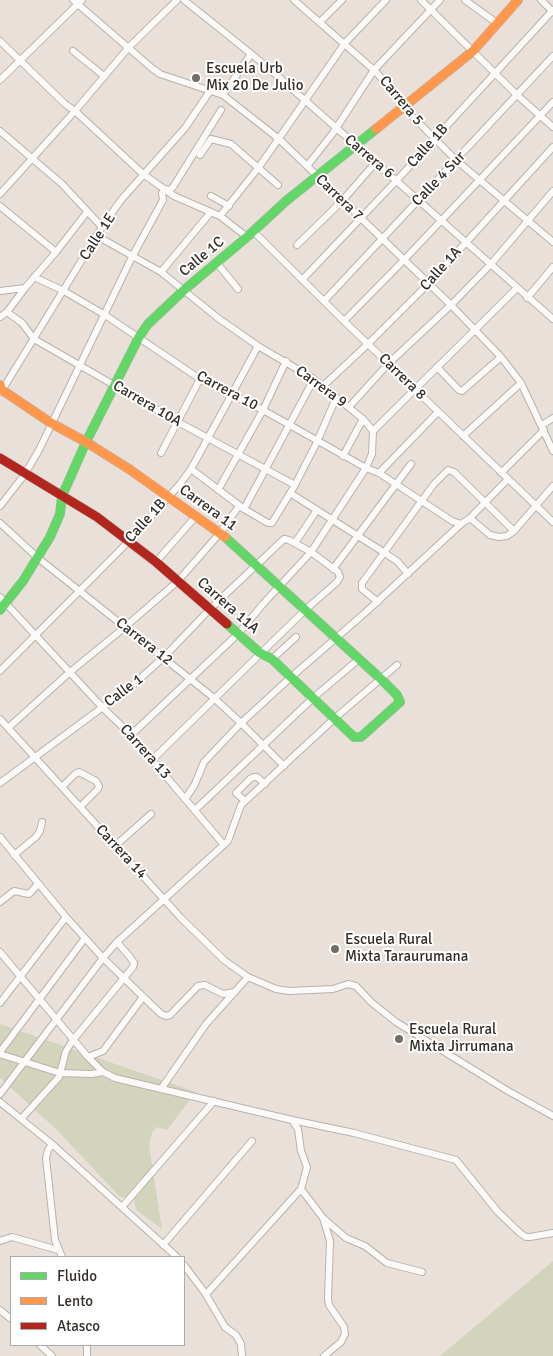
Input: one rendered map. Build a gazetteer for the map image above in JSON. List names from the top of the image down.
{
  "streets": {
    "street": [
      "Carrera 5",
      "Calle 1B",
      "Carrera 6",
      "Calle 4 Sur",
      "Carrera 7",
      "Calle 1E",
      "Calle 1C",
      "Calle 1A",
      "Carrera 8",
      "Carrera 9",
      "Carrera 10",
      "Carrera 10A",
      "Carrera 11",
      "Carrera 11A",
      "Carrera 12",
      "Calle 1",
      "Carrera 13",
      "Carrera 14"
    ]
  },
  "crossings": [
    ["Carrera 5", "Calle 1B"],
    ["Carrera 5", "Calle 4 Sur"],
    ["Carrera 5", "Calle 1C"],
    ["Carrera 5", "Calle 1A"],
    ["Calle 1B", "Carrera 6"],
    ["Calle 1B", "Carrera 7"],
    ["Calle 1B", "Carrera 8"],
    ["Calle 1B", "Carrera 9"],
    ["Calle 1B", "Carrera 10"],
    ["Calle 1B", "Carrera 10A"],
    ["Calle 1B", "Carrera 11"],
    ["Calle 1B", "Carrera 11A"],
    ["Calle 1B", "Carrera 12"],
    ["Calle 1B", "Carrera 13"],
    ["Carrera 6", "Calle 4 Sur"],
    ["Carrera 6", "Calle 1C"],
    ["Carrera 6", "Calle 1A"],
    ["Calle 4 Sur", "Carrera 7"],
    ["Calle 4 Sur", "Carrera 8"],
    ["Carrera 7", "Calle 1E"],
    ["Carrera 7", "Calle 1C"],
    ["Carrera 7", "Calle 1A"],
    ["Calle 1E", "Carrera 8"],
    ["Calle 1E", "Carrera 9"],
    ["Calle 1E", "Carrera 10"],
    ["Calle 1E", "Carrera 10A"],
    ["Calle 1E", "Carrera 11"],
    ["Calle 1C", "Carrera 8"],
    ["Calle 1C", "Carrera 9"],
    ["Calle 1C", "Carrera 10"],
    ["Calle 1C", "Carrera 10A"],
    ["Calle 1C", "Carrera 11"],
    ["Calle 1C", "Carrera 11A"],
    ["Calle 1C", "Carrera 12"],
    ["Calle 1C", "Carrera 13"],
    ["Calle 1A", "Carrera 8"],
    ["Calle 1A", "Carrera 9"],
    ["Carrera 11", "Carrera 11A"],
    ["Carrera 11", "Calle 1"],
    ["Carrera 11A", "Calle 1"],
    ["Carrera 12", "Calle 1"],
    ["Calle 1", "Carrera 13"],
    ["Calle 1", "Carrera 14"]
  ],
  "places": ["Escuela Urb Mix 20 De Julio", "Escuela Rural Mixta Taraurumana", "Escuela Rural Mixta Jirrumana"],
  "legend": ["Fluido", "Lento", "Atasco"]
}
